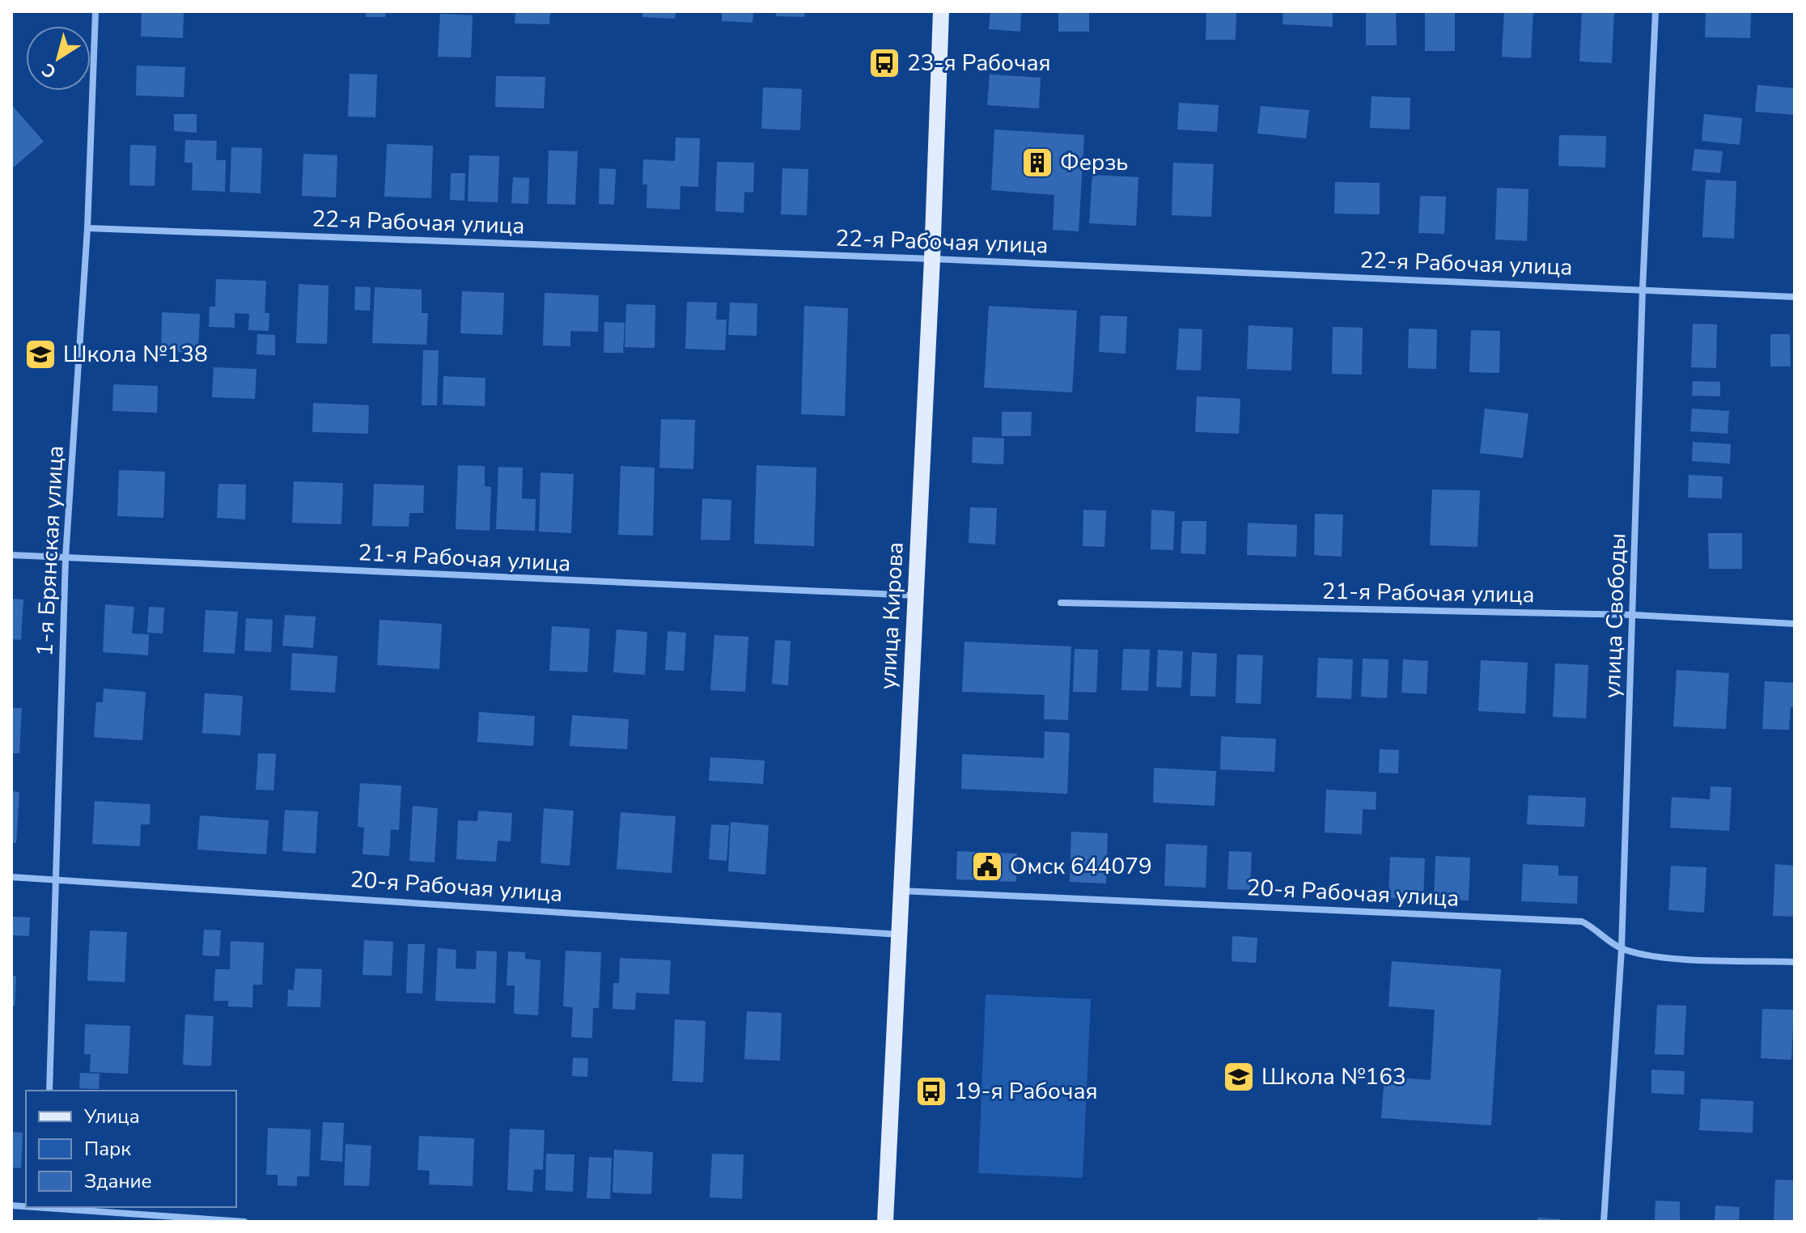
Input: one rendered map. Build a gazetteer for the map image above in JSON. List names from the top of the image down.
{
  "streets": {
    "main road": ["улица Кирова"],
    "street": [
      "22-я Рабочая улица",
      "1-я Брянская улица",
      "21-я Рабочая улица",
      "улица Свободы",
      "20-я Рабочая улица"
    ]
  },
  "crossings": [
    ["22-я Рабочая улица", "1-я Брянская улица"],
    ["22-я Рабочая улица", "улица Кирова"],
    ["22-я Рабочая улица", "улица Свободы"],
    ["1-я Брянская улица", "21-я Рабочая улица"],
    ["1-я Брянская улица", "20-я Рабочая улица"],
    ["21-я Рабочая улица", "улица Кирова"],
    ["21-я Рабочая улица", "улица Свободы"],
    ["улица Кирова", "20-я Рабочая улица"],
    ["улица Свободы", "20-я Рабочая улица"]
  ],
  "places": {
    "bus stop": ["23-я Рабочая", "19-я Рабочая"],
    "building": ["Ферзь"],
    "school or university": ["Школа №138", "Школа №163"],
    "public building": ["Омск 644079"]
  },
  "legend": ["Улица", "Парк", "Здание"],
  "north": "bottom left"
}
